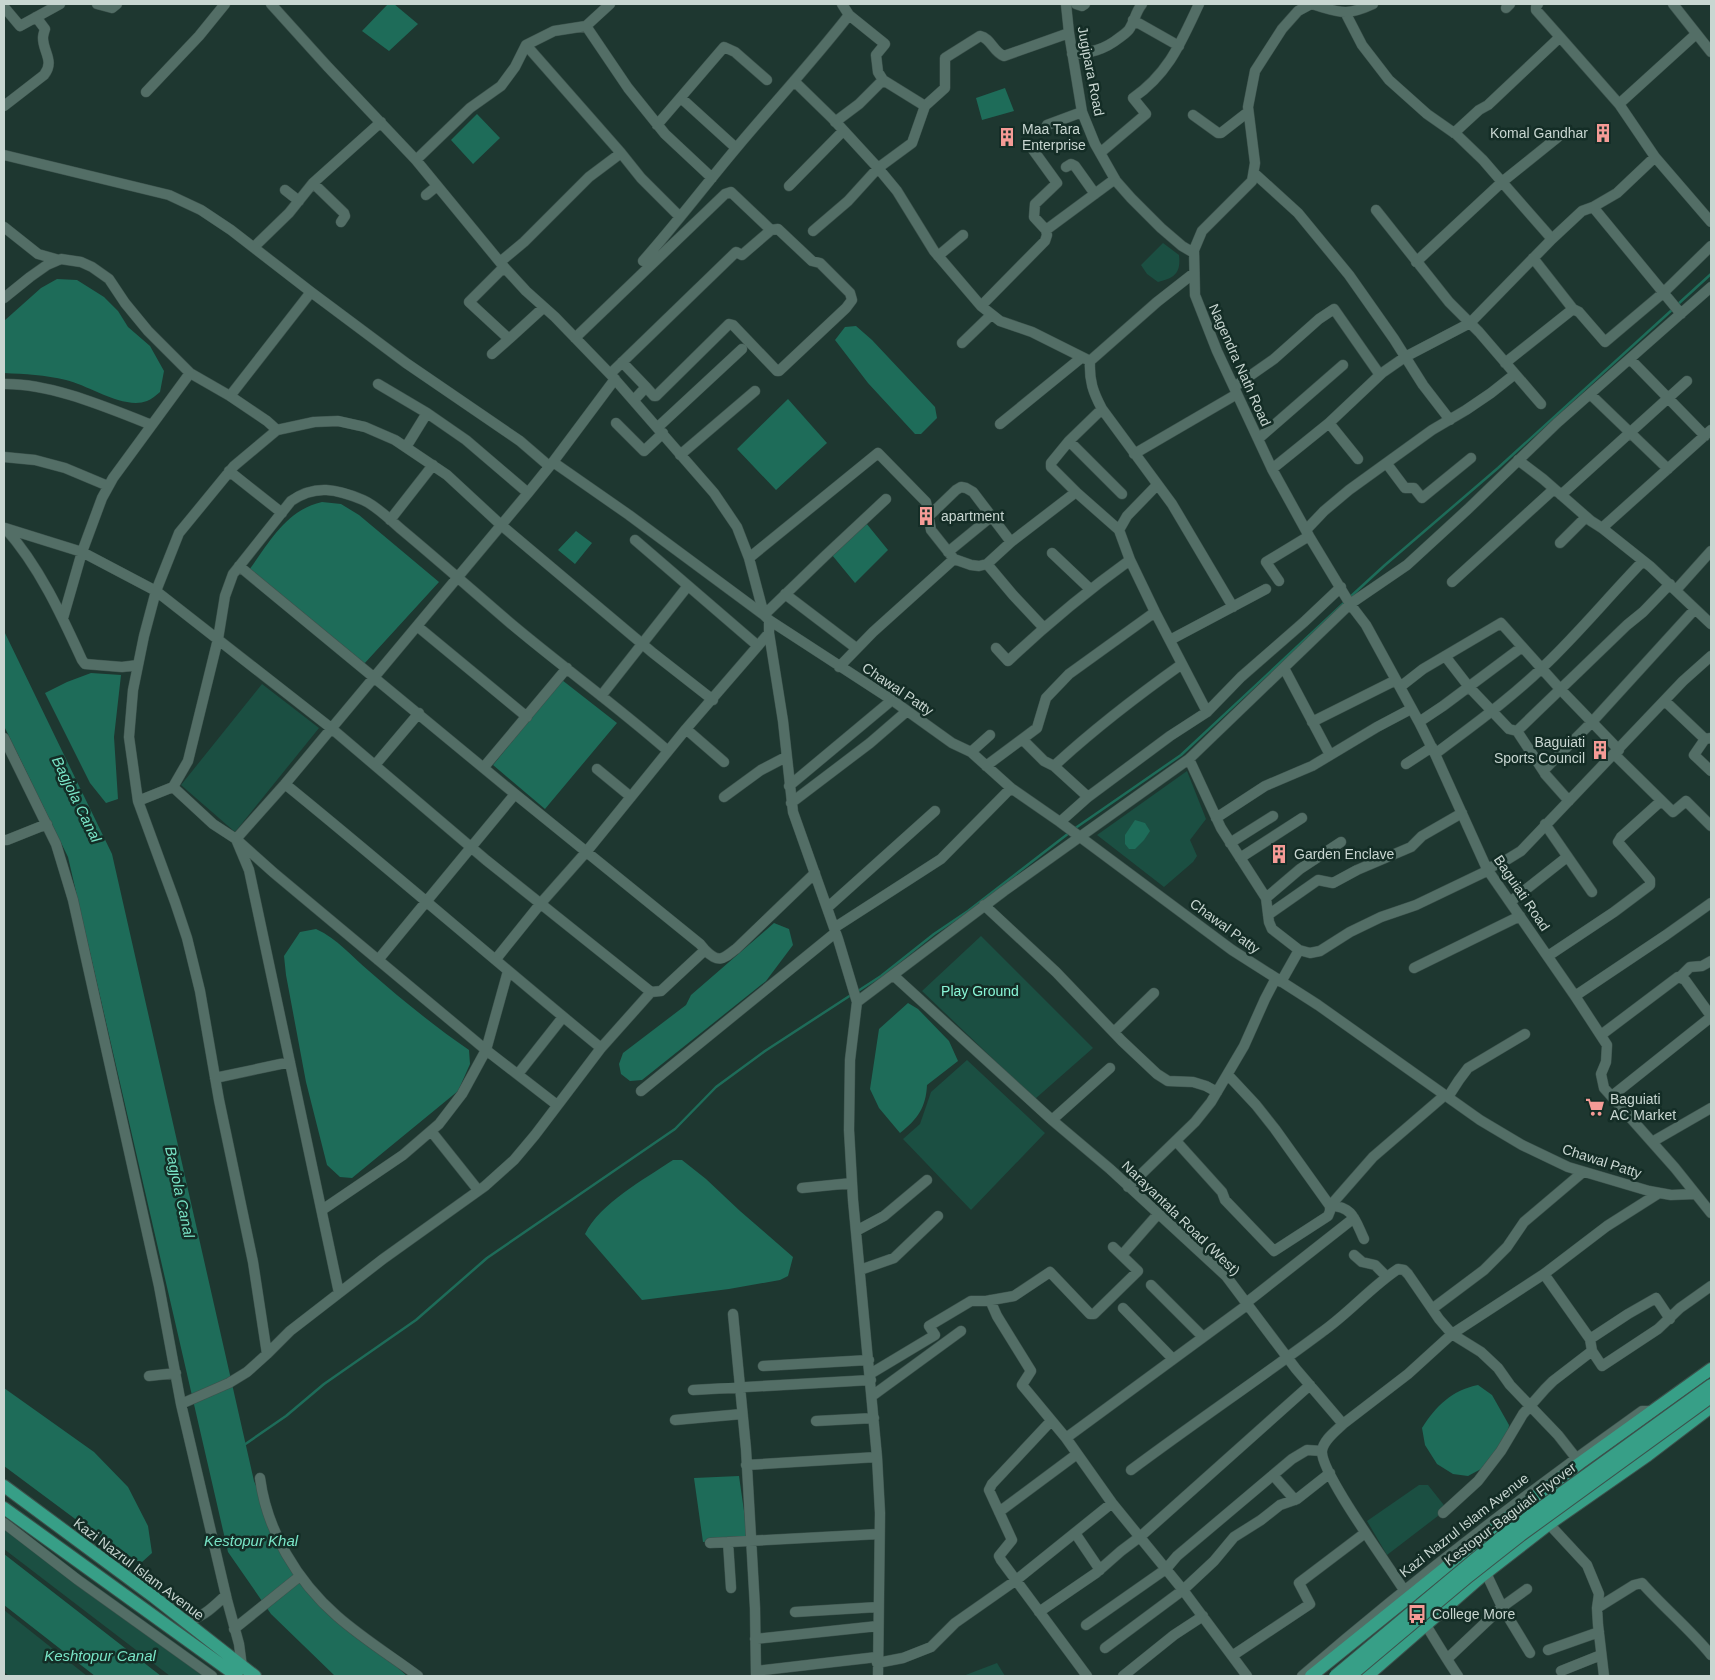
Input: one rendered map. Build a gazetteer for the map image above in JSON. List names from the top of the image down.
{
  "streets": {
    "main road": ["Kestopur-Baguiati Flyover", "Kazi Nazrul Islam Avenue"],
    "street": [
      "Jugipara Road",
      "Nagendra Nath Road",
      "Chawal Patty",
      "Baguiati Road",
      "Narayantala Road (West)"
    ]
  },
  "crossings": [
    ["Jugipara Road", "Nagendra Nath Road"],
    ["Nagendra Nath Road", "Baguiati Road"],
    ["Chawal Patty", "Baguiati Road"]
  ],
  "water": ["Bagjola Canal", "Kestopur Khal", "Keshtopur Canal"],
  "parks": ["Play Ground"],
  "places": {
    "building": [
      "Komal Gandhar",
      "Maa Tara Enterprise",
      "apartment",
      "Baguiati Sports Council",
      "Garden Enclave"
    ],
    "supermarket": ["Baguiati AC Market"],
    "bus stop": ["College More"]
  }
}
